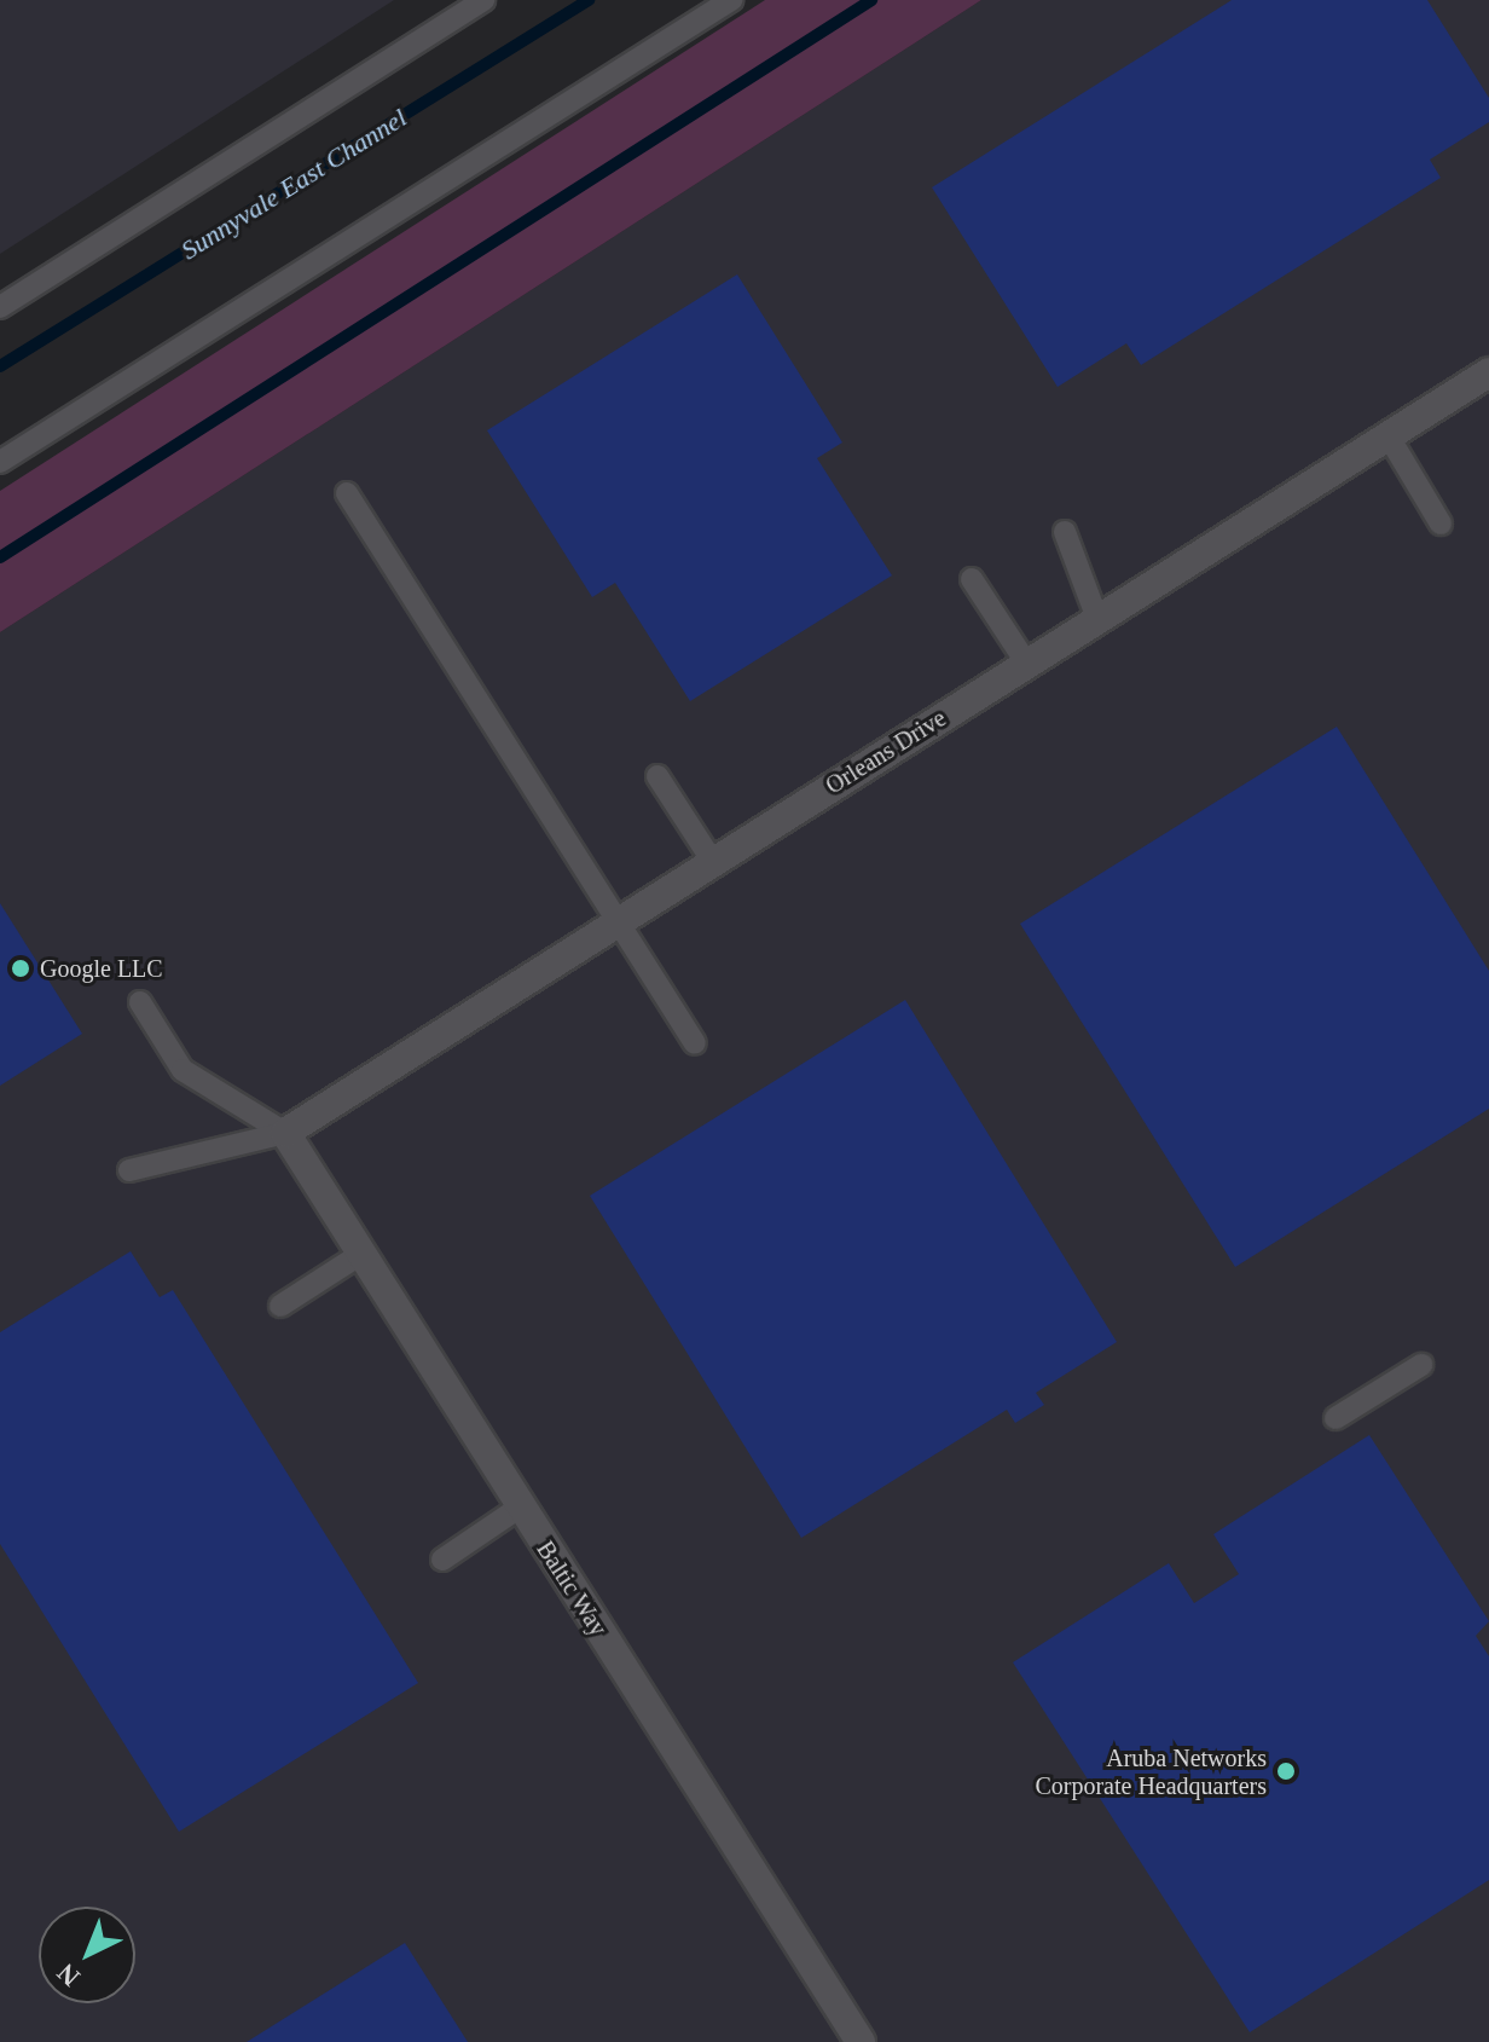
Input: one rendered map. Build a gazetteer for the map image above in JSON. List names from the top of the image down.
{
  "streets": {
    "street": ["Orleans Drive", "Baltic Way"]
  },
  "crossings": [
    ["Orleans Drive", "Baltic Way"]
  ],
  "water": ["Sunnyvale East Channel"],
  "places": ["Google LLC", "Aruba Networks Corporate Headquarters"],
  "north": "bottom left"
}
